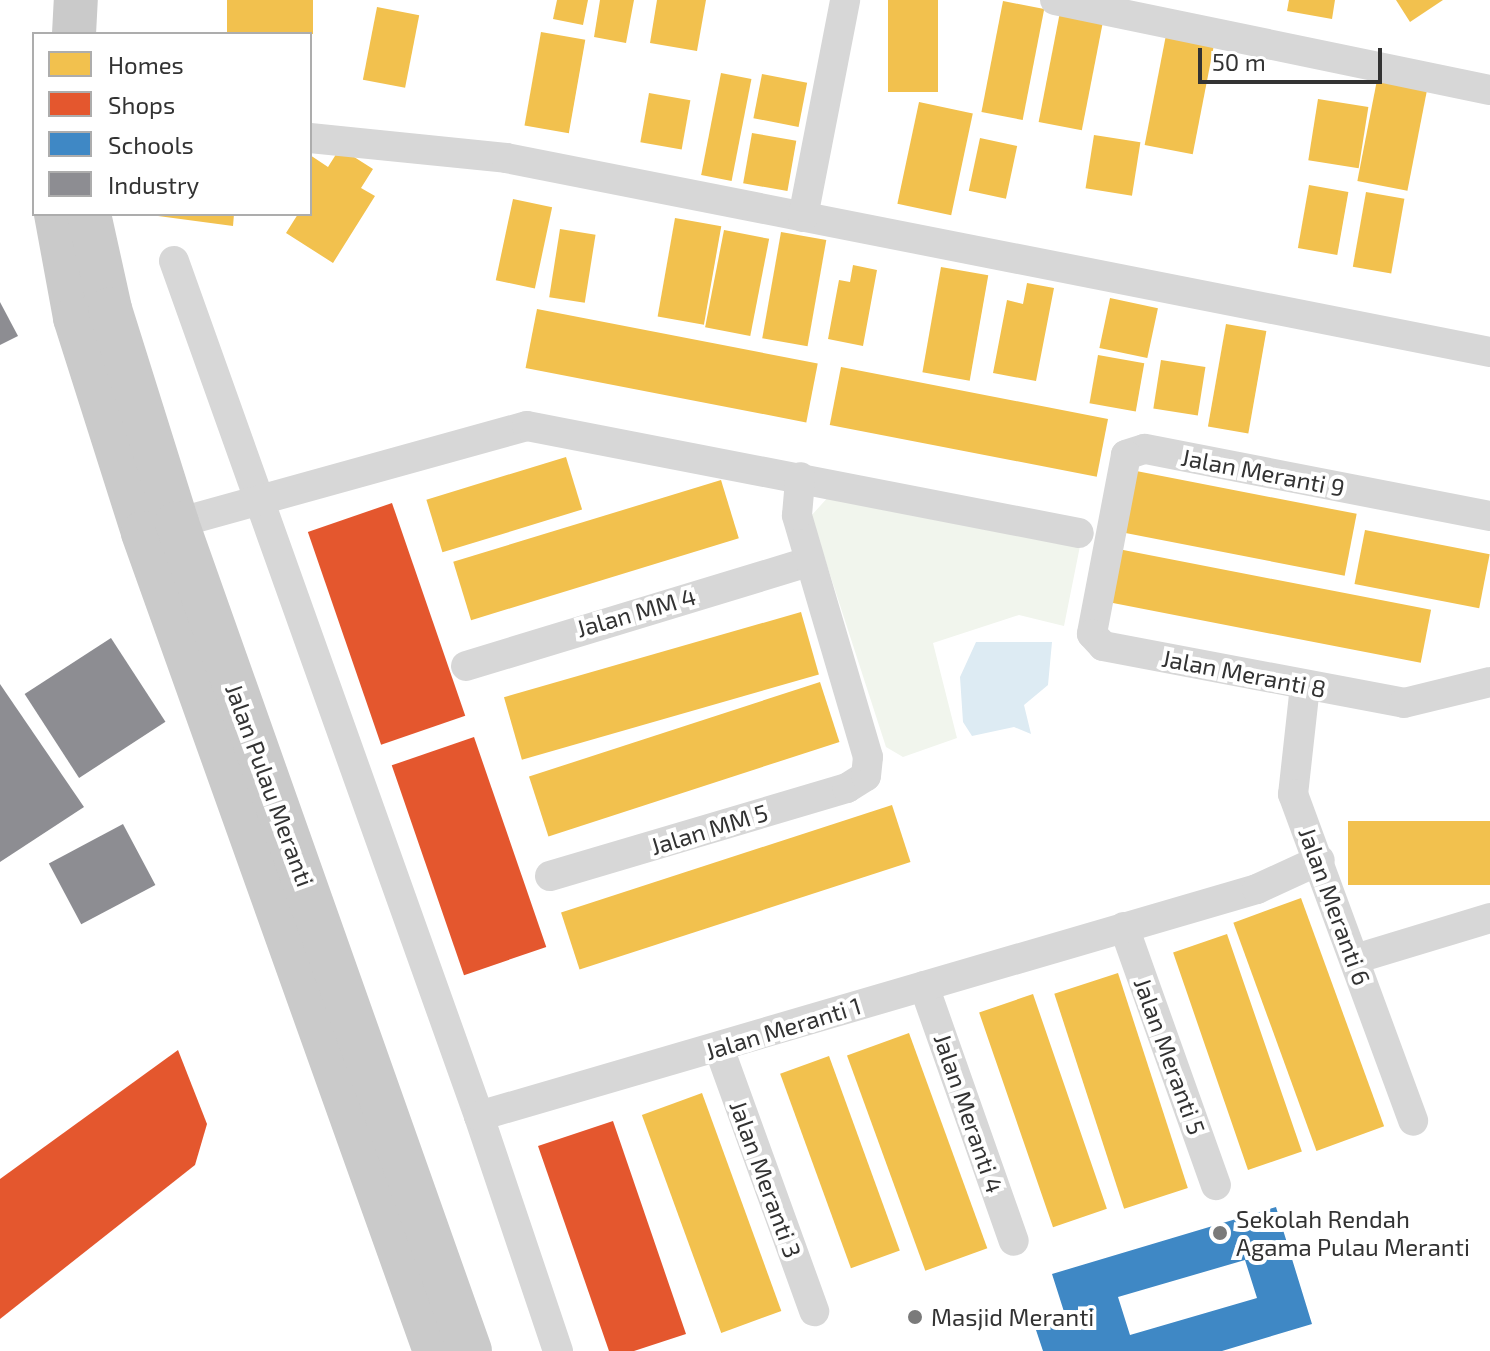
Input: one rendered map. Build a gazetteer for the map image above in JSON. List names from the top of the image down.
{
  "streets": {
    "main road": ["Jalan Pulau Meranti"],
    "street": [
      "Jalan Meranti 9",
      "Jalan MM 4",
      "Jalan Meranti 8",
      "Jalan MM 5",
      "Jalan Meranti 6",
      "Jalan Meranti 1",
      "Jalan Meranti 5",
      "Jalan Meranti 4",
      "Jalan Meranti 3"
    ]
  },
  "crossings": [
    ["Jalan Meranti 9", "Jalan Meranti 8"],
    ["Jalan MM 4", "Jalan MM 5"],
    ["Jalan Meranti 8", "Jalan Meranti 6"],
    ["Jalan Meranti 6", "Jalan Meranti 1"],
    ["Jalan Meranti 1", "Jalan Meranti 5"],
    ["Jalan Meranti 1", "Jalan Meranti 4"],
    ["Jalan Meranti 1", "Jalan Meranti 3"]
  ],
  "places": ["Sekolah Rendah Agama Pulau Meranti", "Masjid Meranti"],
  "legend": [
    "Homes",
    "Shops",
    "Schools",
    "Industry"
  ],
  "scale_bar": "50 m"
}
